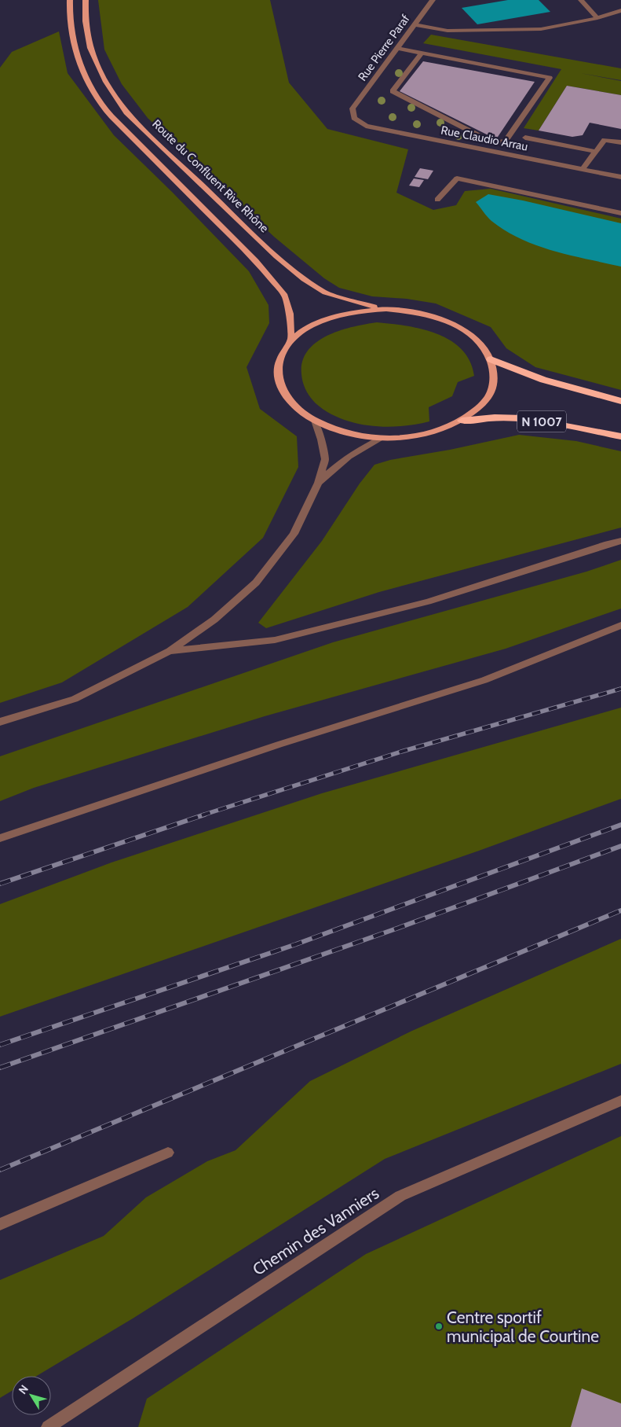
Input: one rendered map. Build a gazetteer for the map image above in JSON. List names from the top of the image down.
{
  "streets": {
    "highway": ["N 1007"],
    "main road": ["Route du Confluent Rive Rhône"],
    "street": ["Rue Pierre Paraf", "Rue Claudio Arrau", "Chemin des Vanniers"]
  },
  "crossings": [
    ["Rue Pierre Paraf", "Rue Claudio Arrau"]
  ],
  "places": ["Centre sportif municipal de Courtine"],
  "north": "top left"
}
